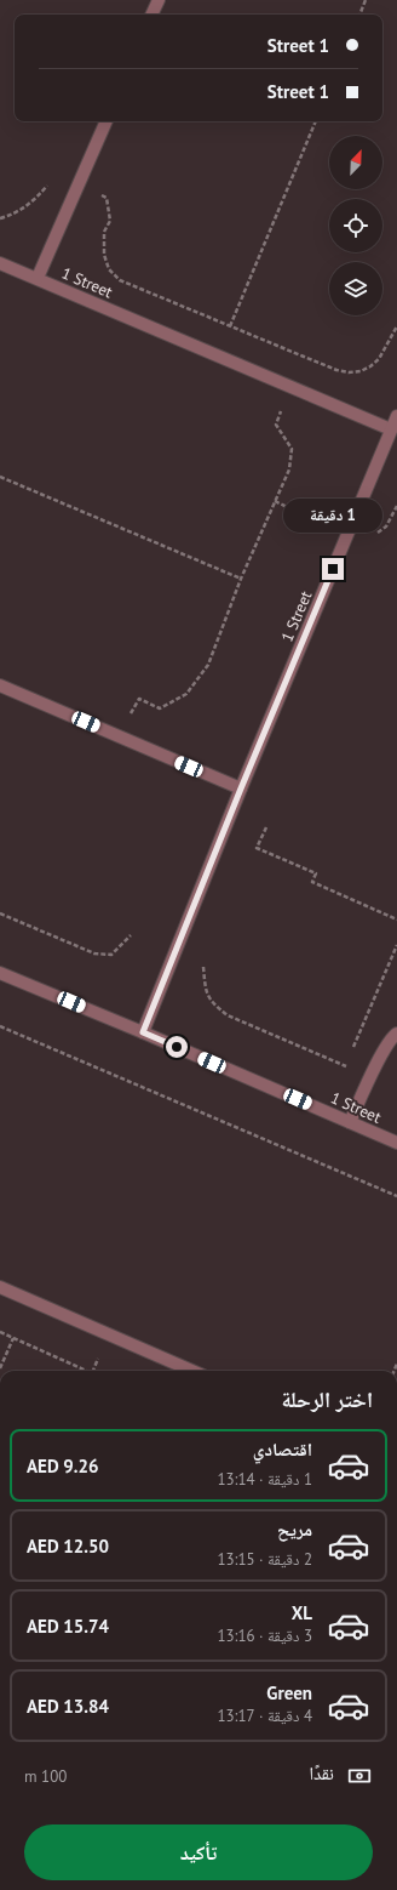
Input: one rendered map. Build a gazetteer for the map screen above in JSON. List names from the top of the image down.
{
  "streets": {
    "street": ["1 Street"]
  },
  "north": "top right",
  "page": {
    "banner": ["1 Street", "1 Street"],
    "bubble": "1 دقيقة",
    "heading": "اختر الرحلة",
    "list": [
      {
        "name": "اقتصادي",
        "note": "1 دقيقة · 13:14",
        "value": "AED 9.26"
      },
      {
        "name": "مريح",
        "note": "2 دقيقة · 13:15",
        "value": "AED 12.50"
      },
      {
        "name": "XL",
        "note": "3 دقيقة · 13:16",
        "value": "AED 15.74"
      },
      {
        "name": "Green",
        "note": "4 دقيقة · 13:17",
        "value": "AED 13.84"
      }
    ],
    "pay": ["نقدًا", "100 m"],
    "buttons": "تأكيد"
  }
}
